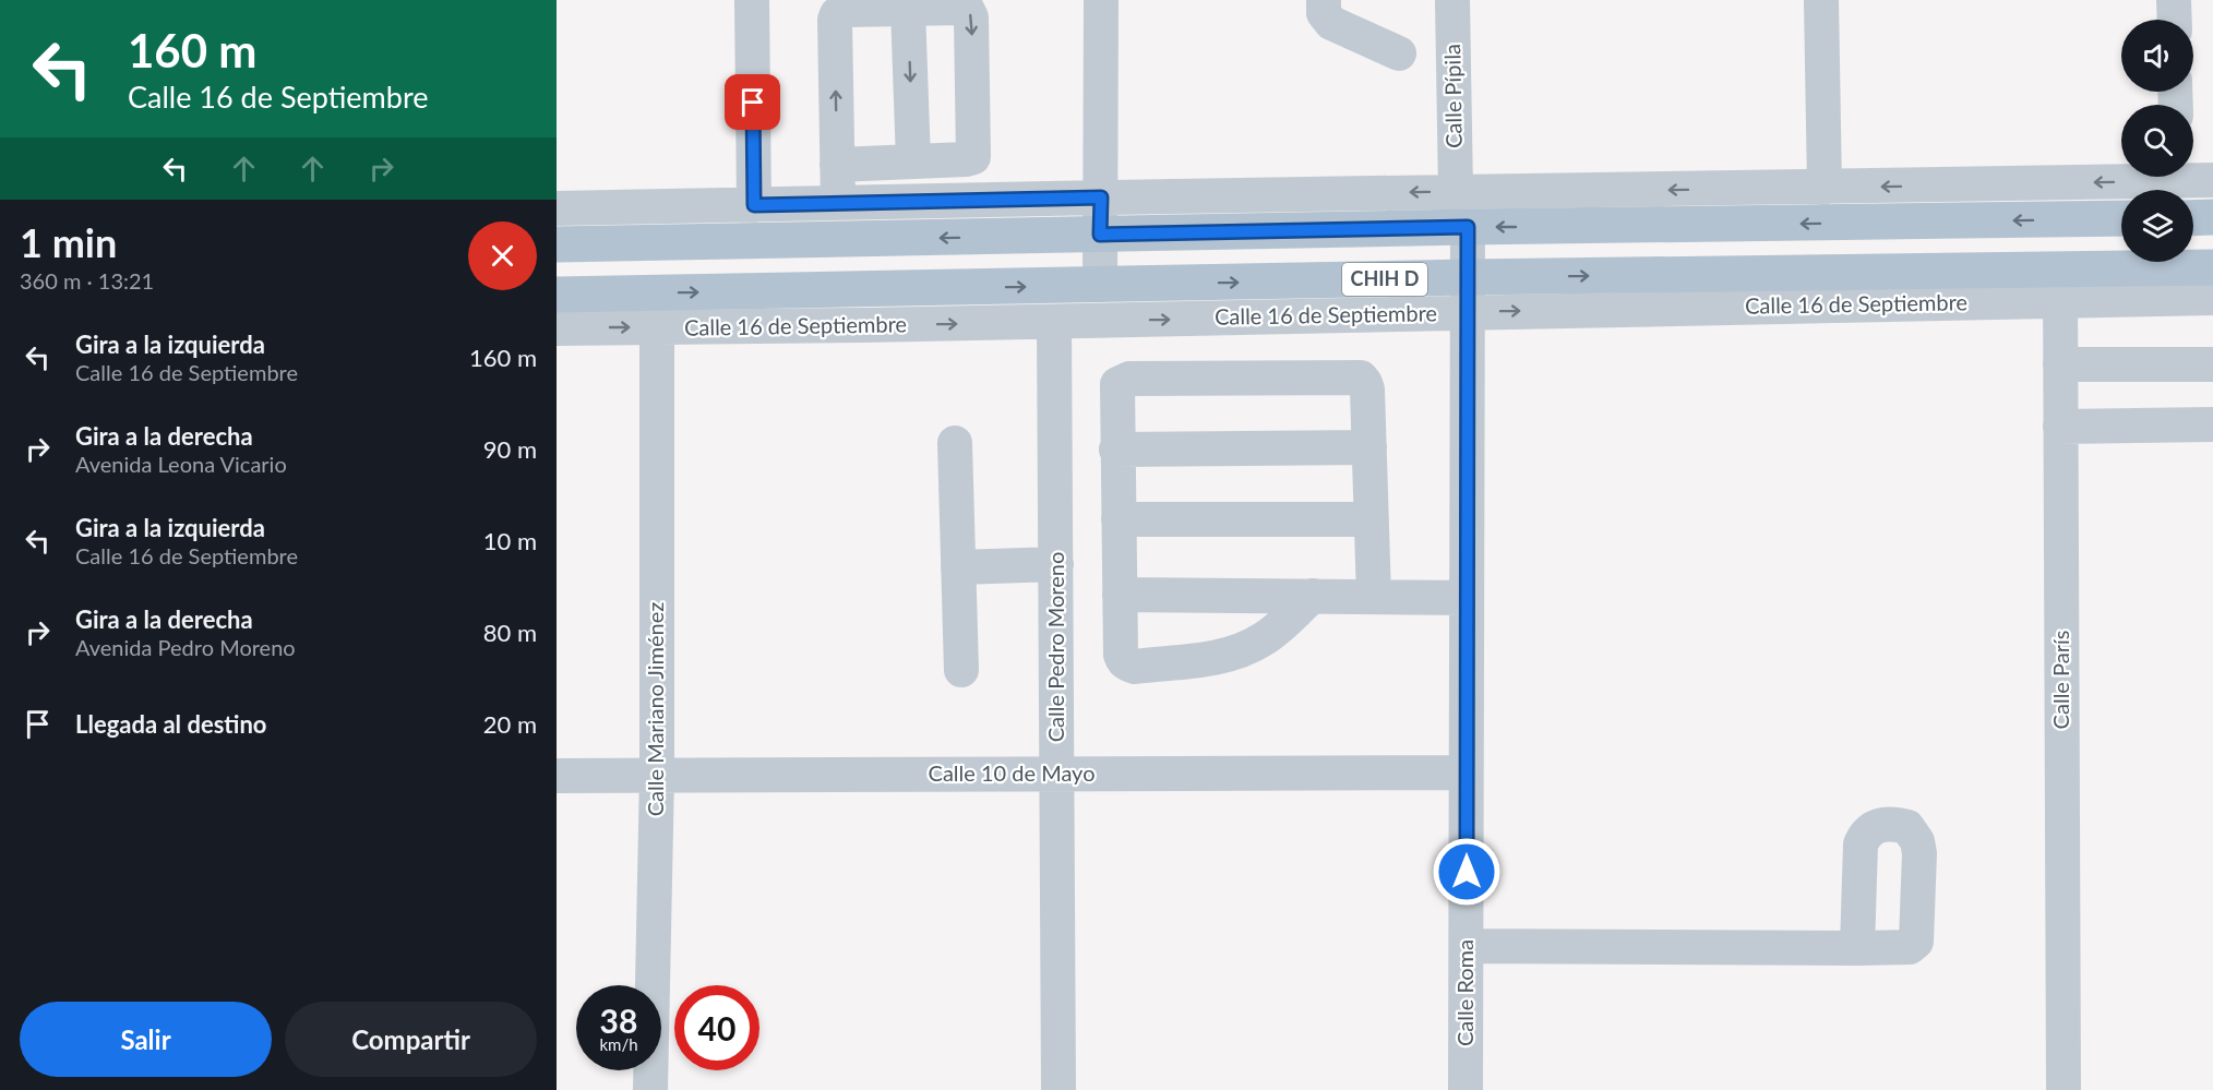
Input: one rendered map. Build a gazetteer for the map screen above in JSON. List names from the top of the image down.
{
  "streets": {
    "main road": ["CHIH D", "Calle 16 de Septiembre"],
    "street": [
      "Calle Pípila",
      "Calle Pedro Moreno",
      "Calle París",
      "Calle Mariano Jiménez",
      "Calle 10 de Mayo",
      "Calle Roma"
    ]
  },
  "crossings": [
    ["Calle 16 de Septiembre", "Calle Pedro Moreno"],
    ["Calle 16 de Septiembre", "Calle París"],
    ["Calle 16 de Septiembre", "Calle Mariano Jiménez"],
    ["Calle 16 de Septiembre", "Calle Roma"],
    ["Calle Pedro Moreno", "Calle 10 de Mayo"],
    ["Calle Mariano Jiménez", "Calle 10 de Mayo"],
    ["Calle 10 de Mayo", "Calle Roma"]
  ],
  "page": {
    "turn": ["160 m", "Calle 16 de Septiembre"],
    "heading": ["1 min", "360 m · 13:21"],
    "list": [
      {
        "name": "Gira a la izquierda",
        "note": "Calle 16 de Septiembre",
        "value": "160 m"
      },
      {
        "name": "Gira a la derecha",
        "note": "Avenida Leona Vicario",
        "value": "90 m"
      },
      {
        "name": "Gira a la izquierda",
        "note": "Calle 16 de Septiembre",
        "value": "10 m"
      },
      {
        "name": "Gira a la derecha",
        "note": "Avenida Pedro Moreno",
        "value": "80 m"
      },
      {
        "name": "Llegada al destino",
        "value": "20 m"
      }
    ],
    "speed": "38 km/h",
    "limit": "40",
    "buttons": ["Salir", "Compartir"]
  }
}
